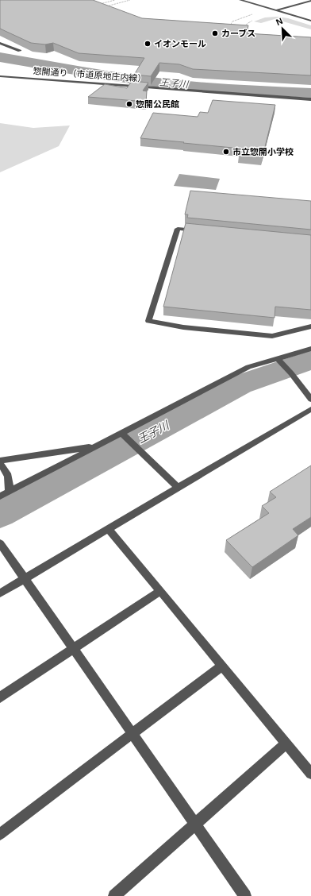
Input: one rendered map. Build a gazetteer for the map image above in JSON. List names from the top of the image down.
{
  "streets": {
    "street": ["惣開通り（市道原地庄内線）"]
  },
  "water": ["王子川"],
  "places": [
    "カーブス",
    "イオンモール",
    "惣開公民館",
    "市立惣開小学校"
  ],
  "north": "top left"
}
